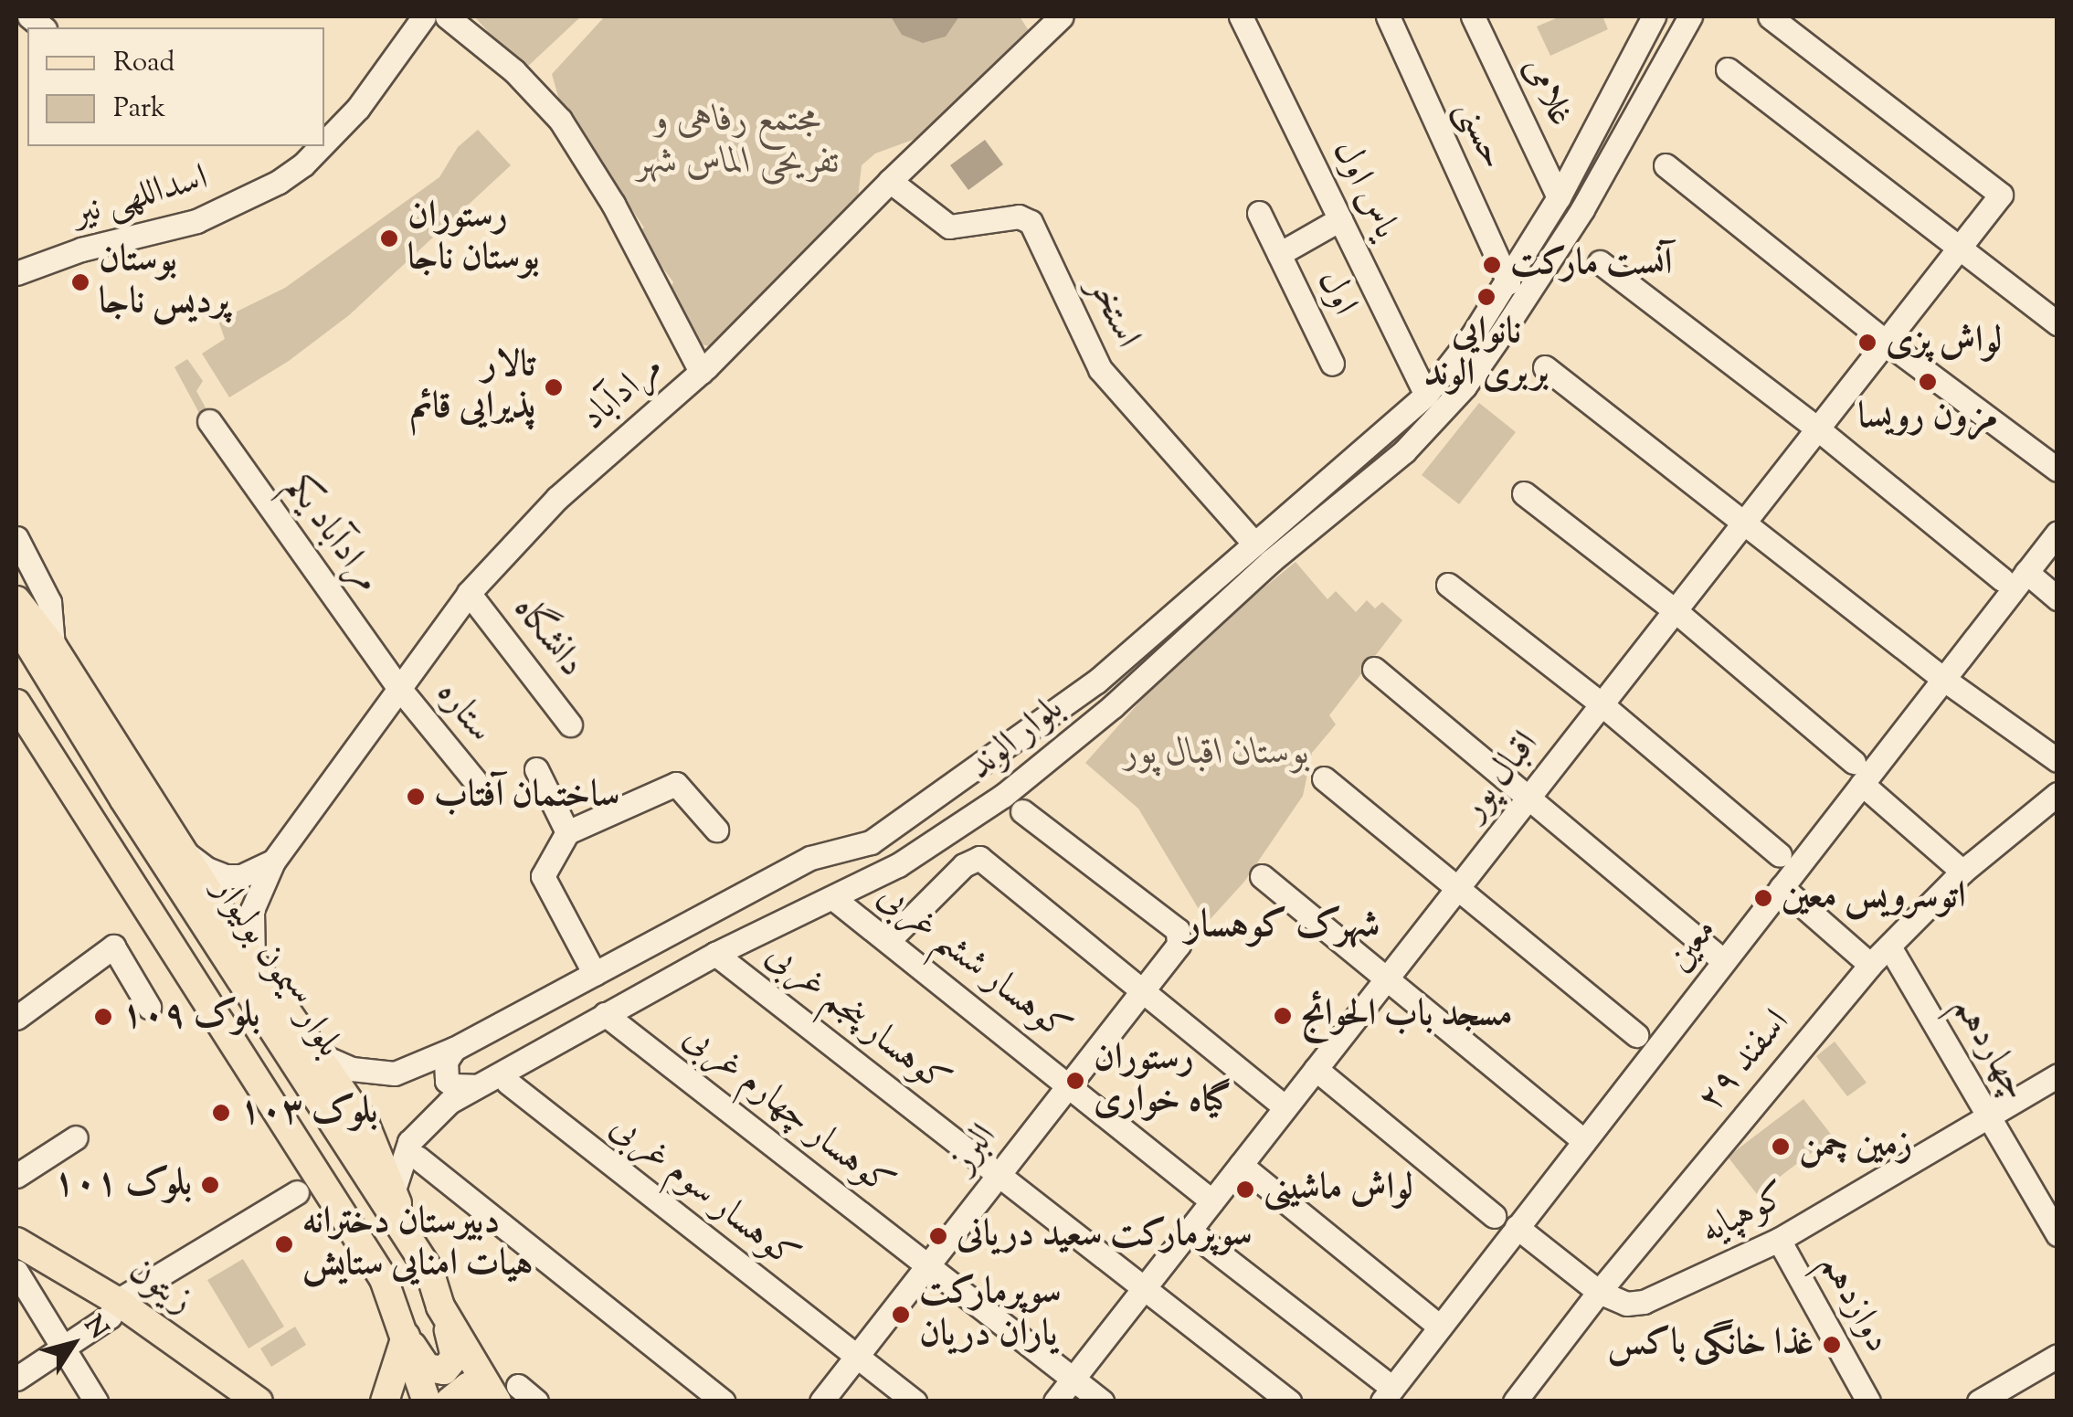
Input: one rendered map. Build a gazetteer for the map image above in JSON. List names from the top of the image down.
{
  "streets": {
    "main road": ["بلوار سیمون بولیوار", "زیتون"],
    "street": [
      "غلامی",
      "حسنی",
      "یاس اول",
      "اسداللهی نیر",
      "اول",
      "استخر",
      "مرادآباد",
      "مرادآباد یکم",
      "دانشگاه",
      "ستاره",
      "بلوار الوند",
      "اقبال پور",
      "معین",
      "کوهسار ششم غربی",
      "کوهسار پنجم غربی",
      "چهاردهم",
      "۲۹ اسفند",
      "کوهسار چهارم غربی",
      "البرز",
      "کوهسار سوم غربی",
      "کوهپایه",
      "دوازدهم"
    ]
  },
  "crossings": [
    ["غلامی", "بلوار الوند"],
    ["حسنی", "بلوار الوند"],
    ["یاس اول", "اول"],
    ["یاس اول", "بلوار الوند"],
    ["استخر", "مرادآباد"],
    ["استخر", "بلوار الوند"],
    ["مرادآباد", "مرادآباد یکم"],
    ["مرادآباد", "دانشگاه"],
    ["مرادآباد", "ستاره"],
    ["مرادآباد یکم", "ستاره"],
    ["بلوار الوند", "کوهسار ششم غربی"],
    ["بلوار الوند", "کوهسار پنجم غربی"],
    ["بلوار الوند", "کوهسار چهارم غربی"],
    ["اقبال پور", "کوهسار ششم غربی"],
    ["اقبال پور", "کوهسار پنجم غربی"],
    ["اقبال پور", "کوهسار چهارم غربی"],
    ["کوهسار ششم غربی", "البرز"],
    ["کوهسار پنجم غربی", "البرز"],
    ["چهاردهم", "۲۹ اسفند"],
    ["چهاردهم", "کوهپایه"],
    ["۲۹ اسفند", "کوهپایه"],
    ["کوهسار چهارم غربی", "البرز"],
    ["البرز", "کوهسار سوم غربی"],
    ["کوهپایه", "دوازدهم"]
  ],
  "districts": ["شهرک کوهسار"],
  "parks": ["مجتمع رفاهی و تفریحی الماس شهر", "بوستان اقبال پور"],
  "places": [
    "رستوران بوستان ناجا",
    "آنست مارکت",
    "بوستان پردیس ناجا",
    "نانوایی بربری الوند",
    "لواش پزی",
    "مزون رویسا",
    "تالار پذیرایی قائم",
    "ساختمان آفتاب",
    "اتوسرویس معین",
    "مسجد باب الحوائج",
    "بلوک ۱۰۹",
    "رستوران گیاه خواری",
    "بلوک ۱۰۳",
    "زمین چمن",
    "بلوک ۱۰۱",
    "لواش ماشینی",
    "سوپرمارکت سعید دریانی",
    "دبیرستان دخترانه هیات امنایی ستایش",
    "سوپرمارکت یاران دریان",
    "غذا خانگی باکس"
  ],
  "legend": ["Road", "Park"],
  "north": "top right"
}
